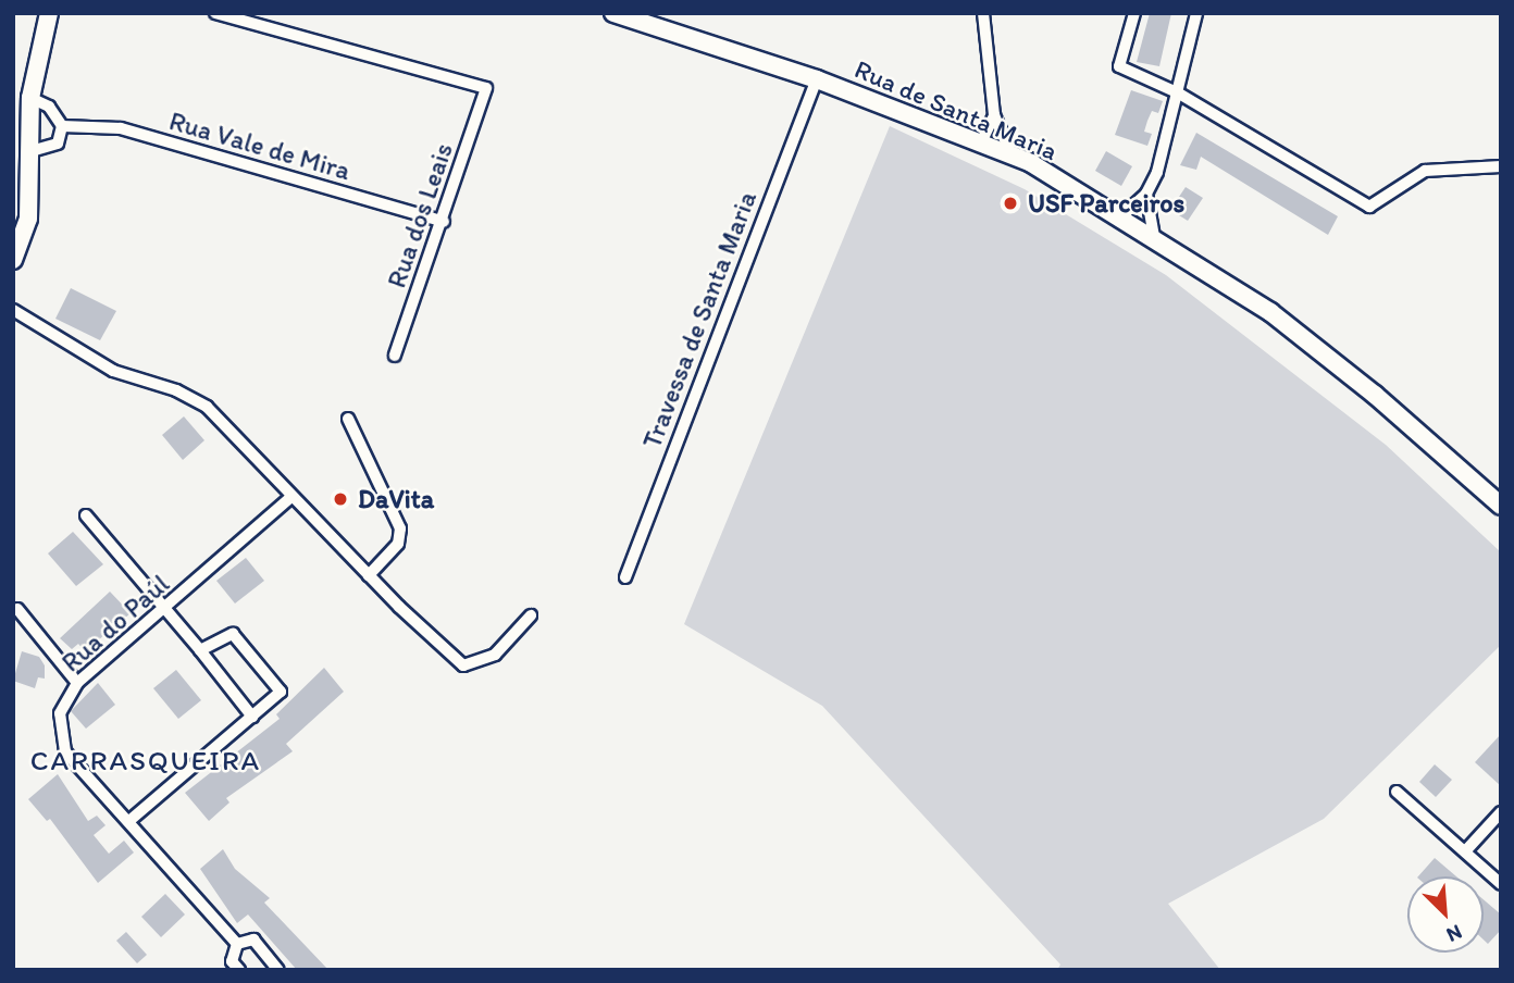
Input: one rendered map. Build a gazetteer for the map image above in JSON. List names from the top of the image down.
{
  "streets": {
    "street": [
      "Rua de Santa Maria",
      "Rua Vale de Mira",
      "Rua dos Leais",
      "Travessa de Santa Maria",
      "Rua do Paúl"
    ]
  },
  "crossings": [
    ["Rua de Santa Maria", "Travessa de Santa Maria"],
    ["Rua Vale de Mira", "Rua dos Leais"]
  ],
  "districts": ["CARRASQUEIRA"],
  "places": ["USF Parceiros", "DaVita"],
  "north": "bottom right"
}
